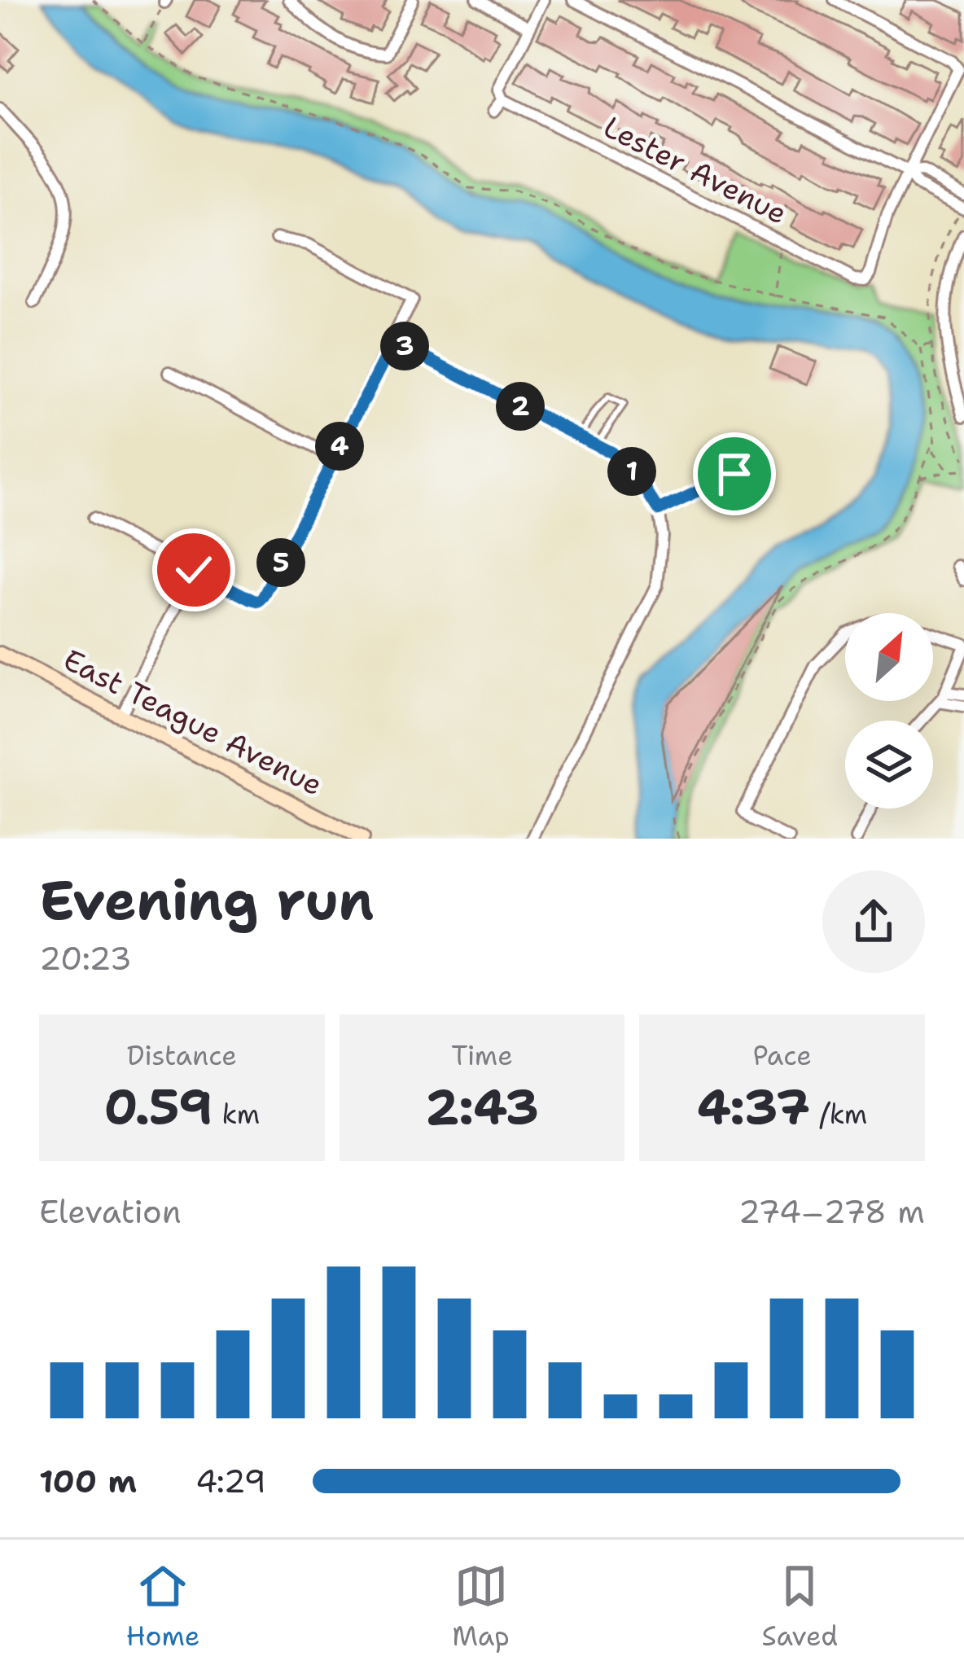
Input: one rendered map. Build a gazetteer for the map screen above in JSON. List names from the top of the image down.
{
  "streets": {
    "street": ["Lester Avenue", "East Teague Avenue"]
  },
  "north": "top right",
  "page": {
    "pins": [
      "3",
      "2",
      "4",
      "1",
      "5"
    ],
    "heading": ["Evening run", "20:23"],
    "stats": [
      ["Distance", "0.59 km"],
      ["Time", "2:43"],
      ["Pace", "4:37 /km"]
    ],
    "chart": ["Elevation", "274–278 m"],
    "list": [
      {
        "name": "100 m",
        "note": "4:29"
      }
    ],
    "tabs": ["Home", "Map", "Saved"]
  }
}
